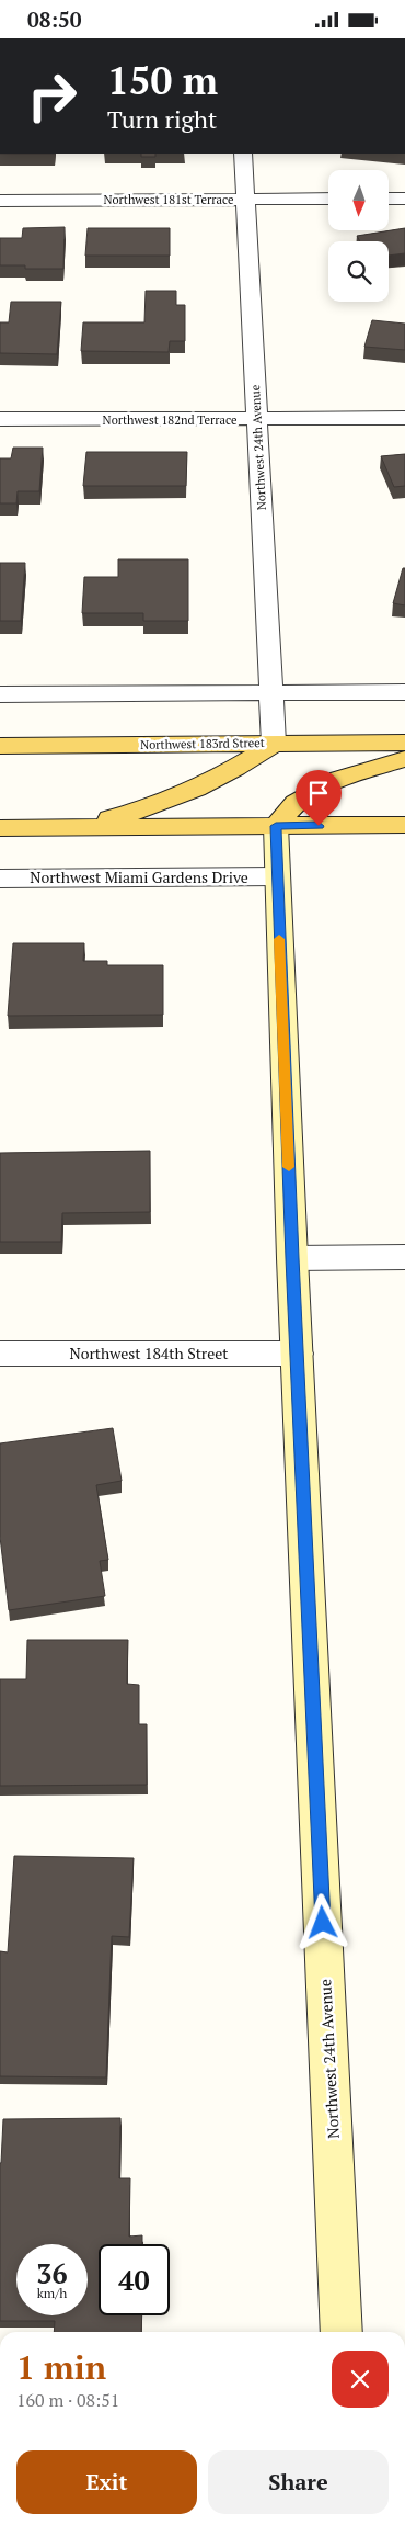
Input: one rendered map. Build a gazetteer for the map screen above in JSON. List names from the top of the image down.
{
  "streets": {
    "main road": ["Northwest 183rd Street"],
    "street": [
      "Northwest 181st Terrace",
      "Northwest 182nd Terrace",
      "Northwest 24th Avenue",
      "Northwest Miami Gardens Drive",
      "Northwest 184th Street"
    ]
  },
  "crossings": [
    ["Northwest 181st Terrace", "Northwest 24th Avenue"],
    ["Northwest 182nd Terrace", "Northwest 24th Avenue"],
    ["Northwest 24th Avenue", "Northwest 183rd Street"],
    ["Northwest 24th Avenue", "Northwest Miami Gardens Drive"],
    ["Northwest 24th Avenue", "Northwest 184th Street"]
  ],
  "north": "bottom",
  "page": {
    "status": "08:50",
    "turn": ["150 m", "Turn right"],
    "speed": "36 km/h",
    "limit": "40",
    "heading": ["1 min", "160 m · 08:51"],
    "buttons": ["Exit", "Share"]
  }
}
